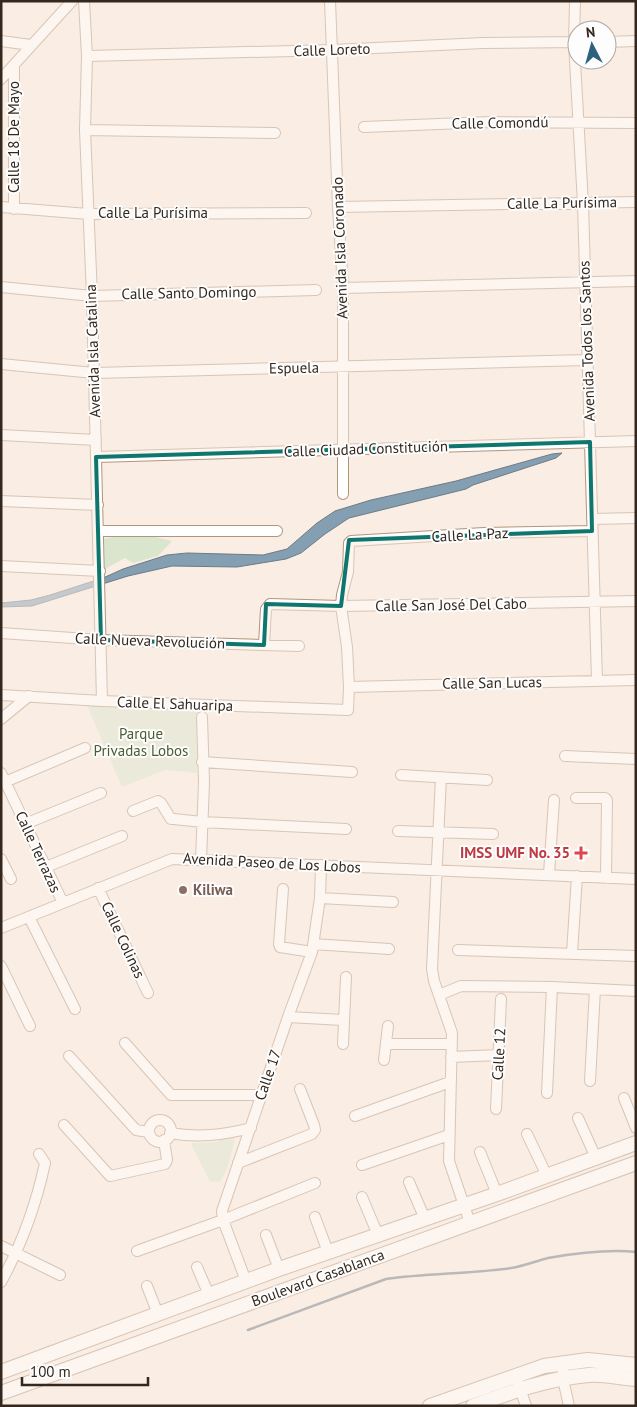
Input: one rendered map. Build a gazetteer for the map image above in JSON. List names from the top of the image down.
{
  "streets": {
    "main road": ["Boulevard Casablanca"],
    "street": [
      "Calle Loreto",
      "Calle Comondú",
      "Calle 18 De Mayo",
      "Calle La Purísima",
      "Avenida Isla Coronado",
      "Calle Santo Domingo",
      "Avenida Todos los Santos",
      "Avenida Isla Catalina",
      "Espuela",
      "Calle Ciudad Constitución",
      "Calle La Paz",
      "Calle San José Del Cabo",
      "Calle Nueva Revolución",
      "Calle San Lucas",
      "Calle El Sahuaripa",
      "Calle Terrazas",
      "Avenida Paseo de Los Lobos",
      "Calle Colinas",
      "Calle 12",
      "Calle 17"
    ]
  },
  "crossings": [
    ["Calle Loreto", "Avenida Isla Coronado"],
    ["Calle Loreto", "Avenida Isla Catalina"],
    ["Calle Comondú", "Avenida Todos los Santos"],
    ["Calle 18 De Mayo", "Calle La Purísima"],
    ["Calle La Purísima", "Avenida Isla Coronado"],
    ["Calle La Purísima", "Avenida Todos los Santos"],
    ["Calle La Purísima", "Avenida Isla Catalina"],
    ["Avenida Isla Coronado", "Espuela"],
    ["Avenida Isla Coronado", "Calle Ciudad Constitución"],
    ["Calle Santo Domingo", "Avenida Isla Catalina"],
    ["Avenida Todos los Santos", "Espuela"],
    ["Avenida Todos los Santos", "Calle Ciudad Constitución"],
    ["Avenida Todos los Santos", "Calle La Paz"],
    ["Avenida Todos los Santos", "Calle San José Del Cabo"],
    ["Avenida Todos los Santos", "Calle San Lucas"],
    ["Avenida Isla Catalina", "Espuela"],
    ["Avenida Isla Catalina", "Calle Ciudad Constitución"],
    ["Avenida Isla Catalina", "Calle Nueva Revolución"],
    ["Avenida Isla Catalina", "Calle El Sahuaripa"],
    ["Calle La Paz", "Calle San José Del Cabo"],
    ["Calle San José Del Cabo", "Calle Nueva Revolución"],
    ["Calle San Lucas", "Calle El Sahuaripa"],
    ["Calle Terrazas", "Avenida Paseo de Los Lobos"],
    ["Avenida Paseo de Los Lobos", "Calle Colinas"],
    ["Avenida Paseo de Los Lobos", "Calle 17"]
  ],
  "parks": ["Parque Privadas Lobos"],
  "places": {
    "health": ["IMSS UMF No. 35"],
    "other": ["Kiliwa"]
  },
  "scale_bar": "100 m",
  "north": "top"
}
